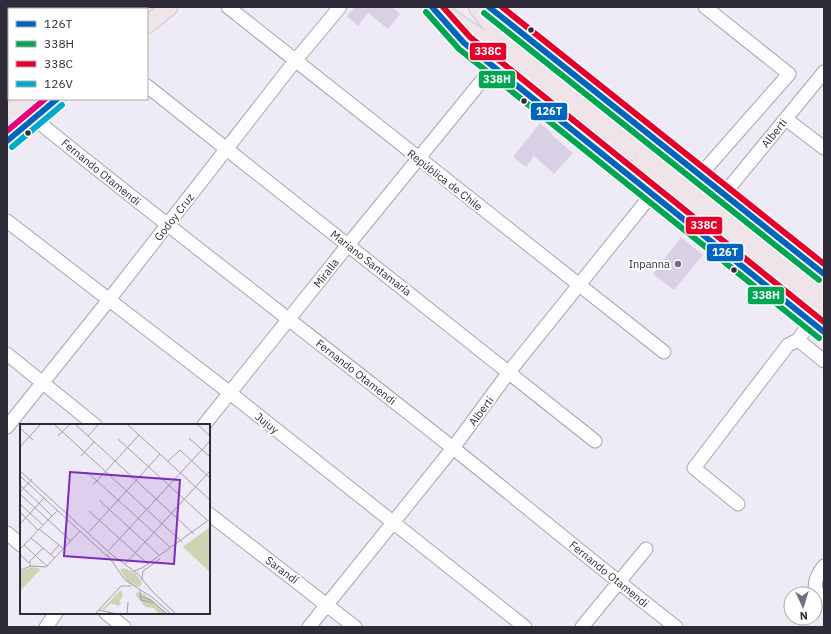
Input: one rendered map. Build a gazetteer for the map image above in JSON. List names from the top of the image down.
{
  "streets": {
    "street": [
      "Alberti",
      "Fernando Otamendi",
      "República de Chile",
      "Godoy Cruz",
      "Mariano Santamaría",
      "Miralla",
      "Jujuy",
      "Sarandí"
    ]
  },
  "crossings": [
    ["Alberti", "Fernando Otamendi"],
    ["Alberti", "República de Chile"],
    ["Alberti", "Mariano Santamaría"],
    ["Alberti", "Jujuy"],
    ["Alberti", "Sarandí"],
    ["Fernando Otamendi", "Godoy Cruz"],
    ["Fernando Otamendi", "Miralla"],
    ["República de Chile", "Godoy Cruz"],
    ["República de Chile", "Miralla"],
    ["Godoy Cruz", "Mariano Santamaría"],
    ["Godoy Cruz", "Jujuy"],
    ["Mariano Santamaría", "Miralla"],
    ["Miralla", "Jujuy"]
  ],
  "places": ["Inpanna"],
  "lines": [
    "transit line 126T",
    "transit line 338C",
    "transit line 338H",
    "transit line 126V"
  ],
  "legend": [
    "126T",
    "338H",
    "338C",
    "126V"
  ],
  "north": "bottom"
}
